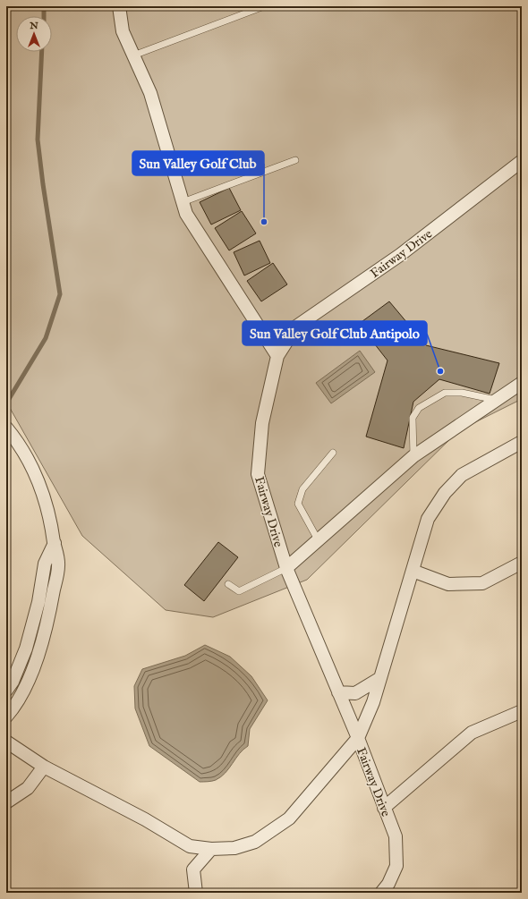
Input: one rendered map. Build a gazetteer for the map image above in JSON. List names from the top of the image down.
{
  "streets": {
    "street": ["Fairway Drive"]
  },
  "places": ["Sun Valley Golf Club", "Sun Valley Golf Club Antipolo"],
  "north": "top"
}
